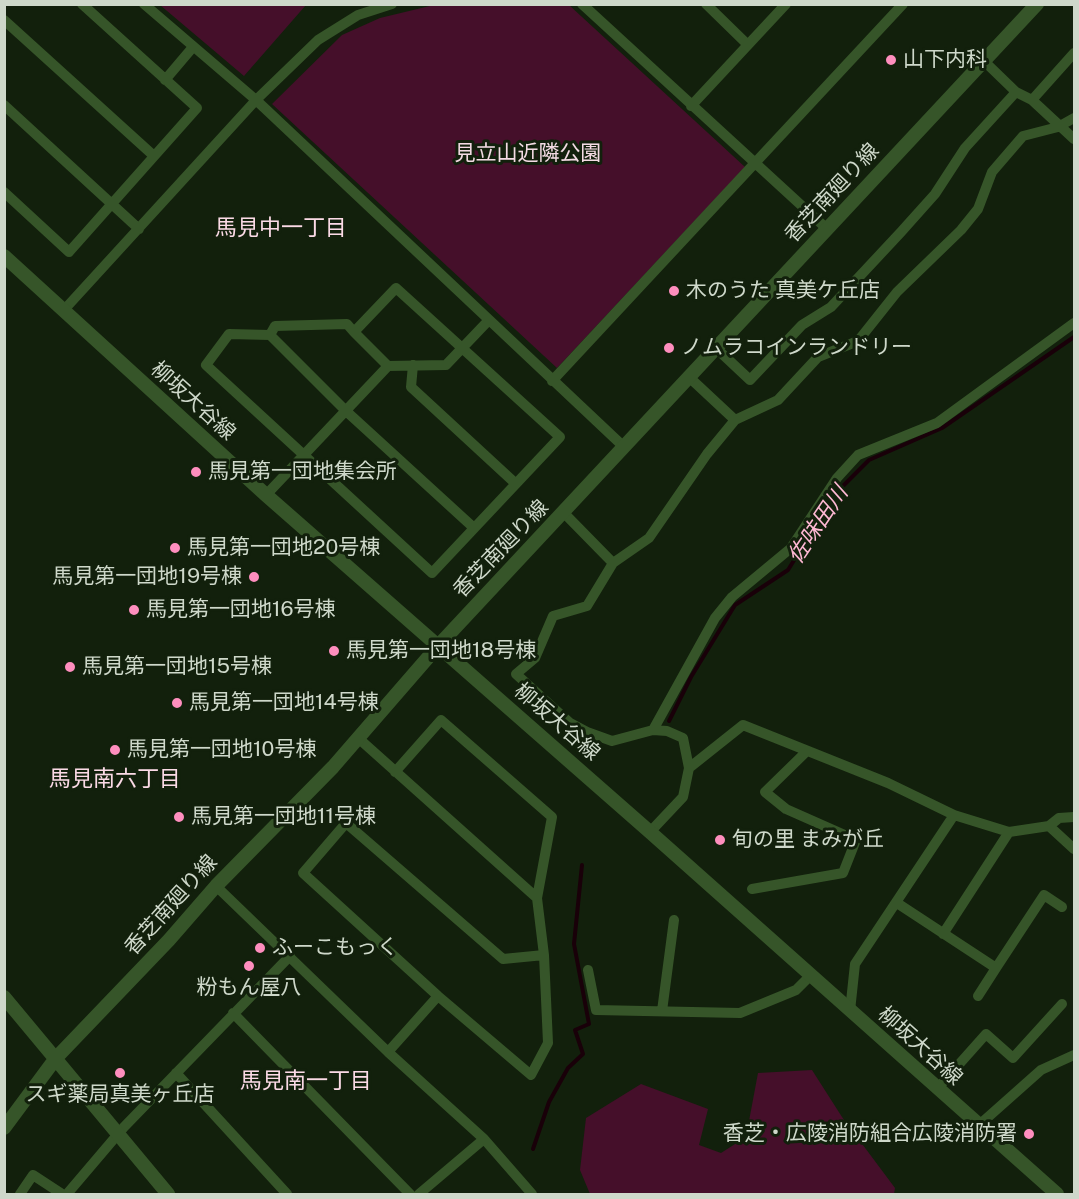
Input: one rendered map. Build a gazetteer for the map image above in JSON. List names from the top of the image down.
{
  "streets": {
    "street": ["香芝南廻り線", "柳坂大谷線"]
  },
  "crossings": [
    ["香芝南廻り線", "柳坂大谷線"]
  ],
  "districts": ["馬見中一丁目", "馬見南六丁目", "馬見南一丁目"],
  "water": ["佐味田川"],
  "parks": ["見立山近隣公園"],
  "places": [
    "山下内科",
    "木のうた 真美ケ丘店",
    "ノムラコインランドリー",
    "馬見第一団地集会所",
    "馬見第一団地20号棟",
    "馬見第一団地19号棟",
    "馬見第一団地16号棟",
    "馬見第一団地18号棟",
    "馬見第一団地15号棟",
    "馬見第一団地14号棟",
    "馬見第一団地10号棟",
    "馬見第一団地11号棟",
    "旬の里 まみが丘",
    "ふーこもっく",
    "粉もん屋八",
    "スギ薬局真美ヶ丘店",
    "香芝・広陵消防組合広陵消防署"
  ]
}
